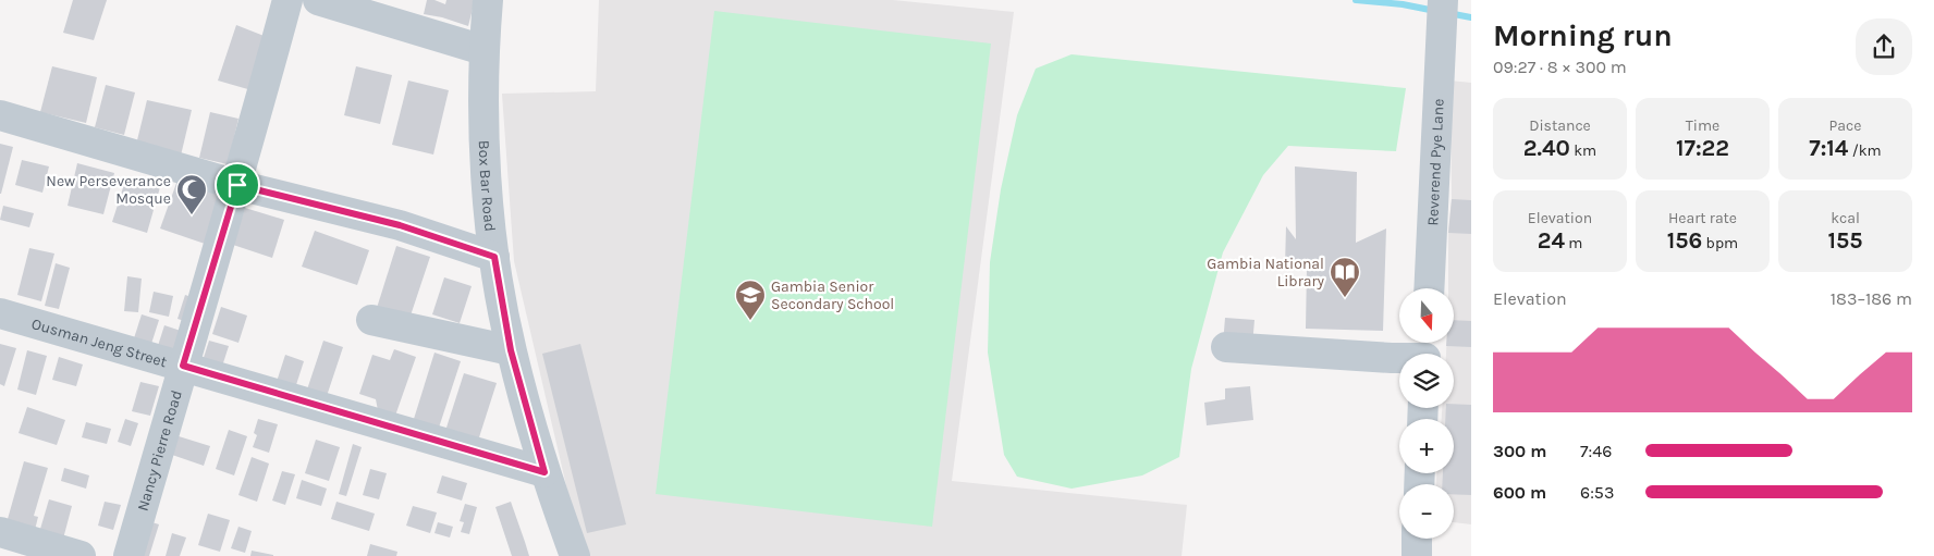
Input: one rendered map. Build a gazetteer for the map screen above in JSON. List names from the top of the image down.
{
  "streets": {
    "street": [
      "Reverend Pye Lane",
      "Box Bar Road",
      "Ousman Jeng Street",
      "Nancy Pierre Road"
    ]
  },
  "crossings": [
    ["Box Bar Road", "Ousman Jeng Street"],
    ["Ousman Jeng Street", "Nancy Pierre Road"]
  ],
  "places": {
    "mosque": ["New Perseverance Mosque"],
    "library": ["Gambia National Library"],
    "school or university": ["Gambia Senior Secondary School"]
  },
  "north": "bottom",
  "page": {
    "heading": ["Morning run", "09:27 · 8 × 300 m"],
    "stats": [
      ["Distance", "2.40 km"],
      ["Time", "17:22"],
      ["Pace", "7:14 /km"],
      ["Elevation", "24 m"],
      ["Heart rate", "156 bpm"],
      ["kcal", "155"]
    ],
    "chart": ["Elevation", "183–186 m"],
    "map_buttons": ["+", "−"],
    "list": [
      {
        "name": "300 m",
        "note": "7:46"
      },
      {
        "name": "600 m",
        "note": "6:53"
      }
    ]
  }
}
